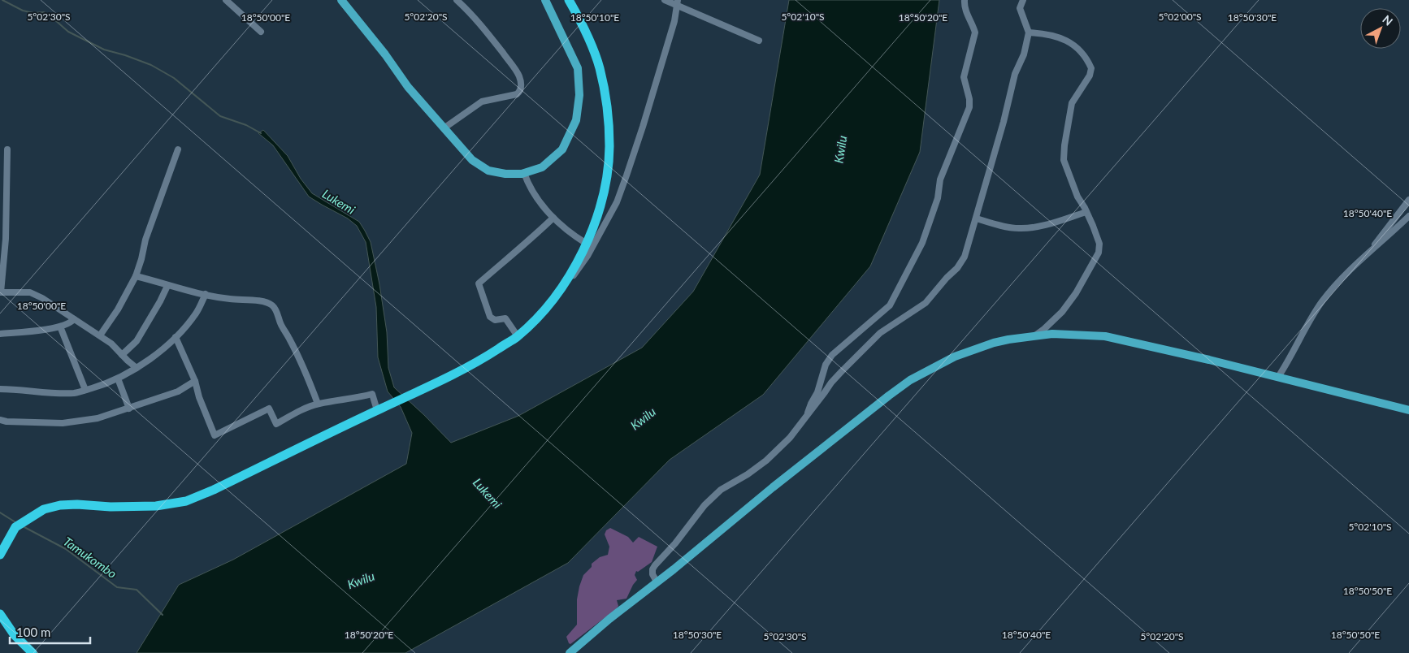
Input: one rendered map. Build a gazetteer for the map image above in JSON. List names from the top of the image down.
{
  "water": ["Kwilu", "Lukemi", "Tamukombo"],
  "scale_bar": "100 m",
  "north": "top right",
  "coordinates": [
    "5°02'30\"S",
    "5°02'20\"S",
    "5°02'10\"S",
    "5°02'00\"S",
    "18°50'00\"E",
    "18°50'10\"E",
    "18°50'20\"E",
    "18°50'30\"E",
    "18°50'40\"E",
    "18°50'50\"E"
  ]
}
